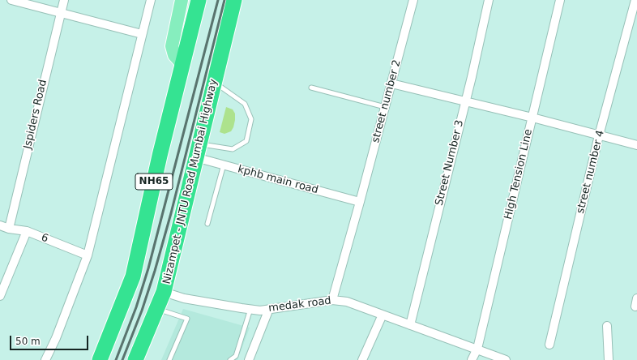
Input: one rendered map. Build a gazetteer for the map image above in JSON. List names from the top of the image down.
{
  "streets": {
    "highway": ["NH65", "Nizampet - JNTU Road Mumbai Highway"],
    "street": [
      "street number 2",
      "Jspiders Road",
      "Street Number 3",
      "street number 4",
      "High Tension Line",
      "kphb main road",
      "6",
      "medak road"
    ]
  },
  "crossings": [
    ["street number 2", "kphb main road"],
    ["street number 2", "medak road"],
    ["Jspiders Road", "6"],
    ["Street Number 3", "medak road"],
    ["High Tension Line", "medak road"],
    ["kphb main road", "Nizampet - JNTU Road Mumbai Highway"],
    ["Nizampet - JNTU Road Mumbai Highway", "medak road"]
  ],
  "scale_bar": "50 m"
}
